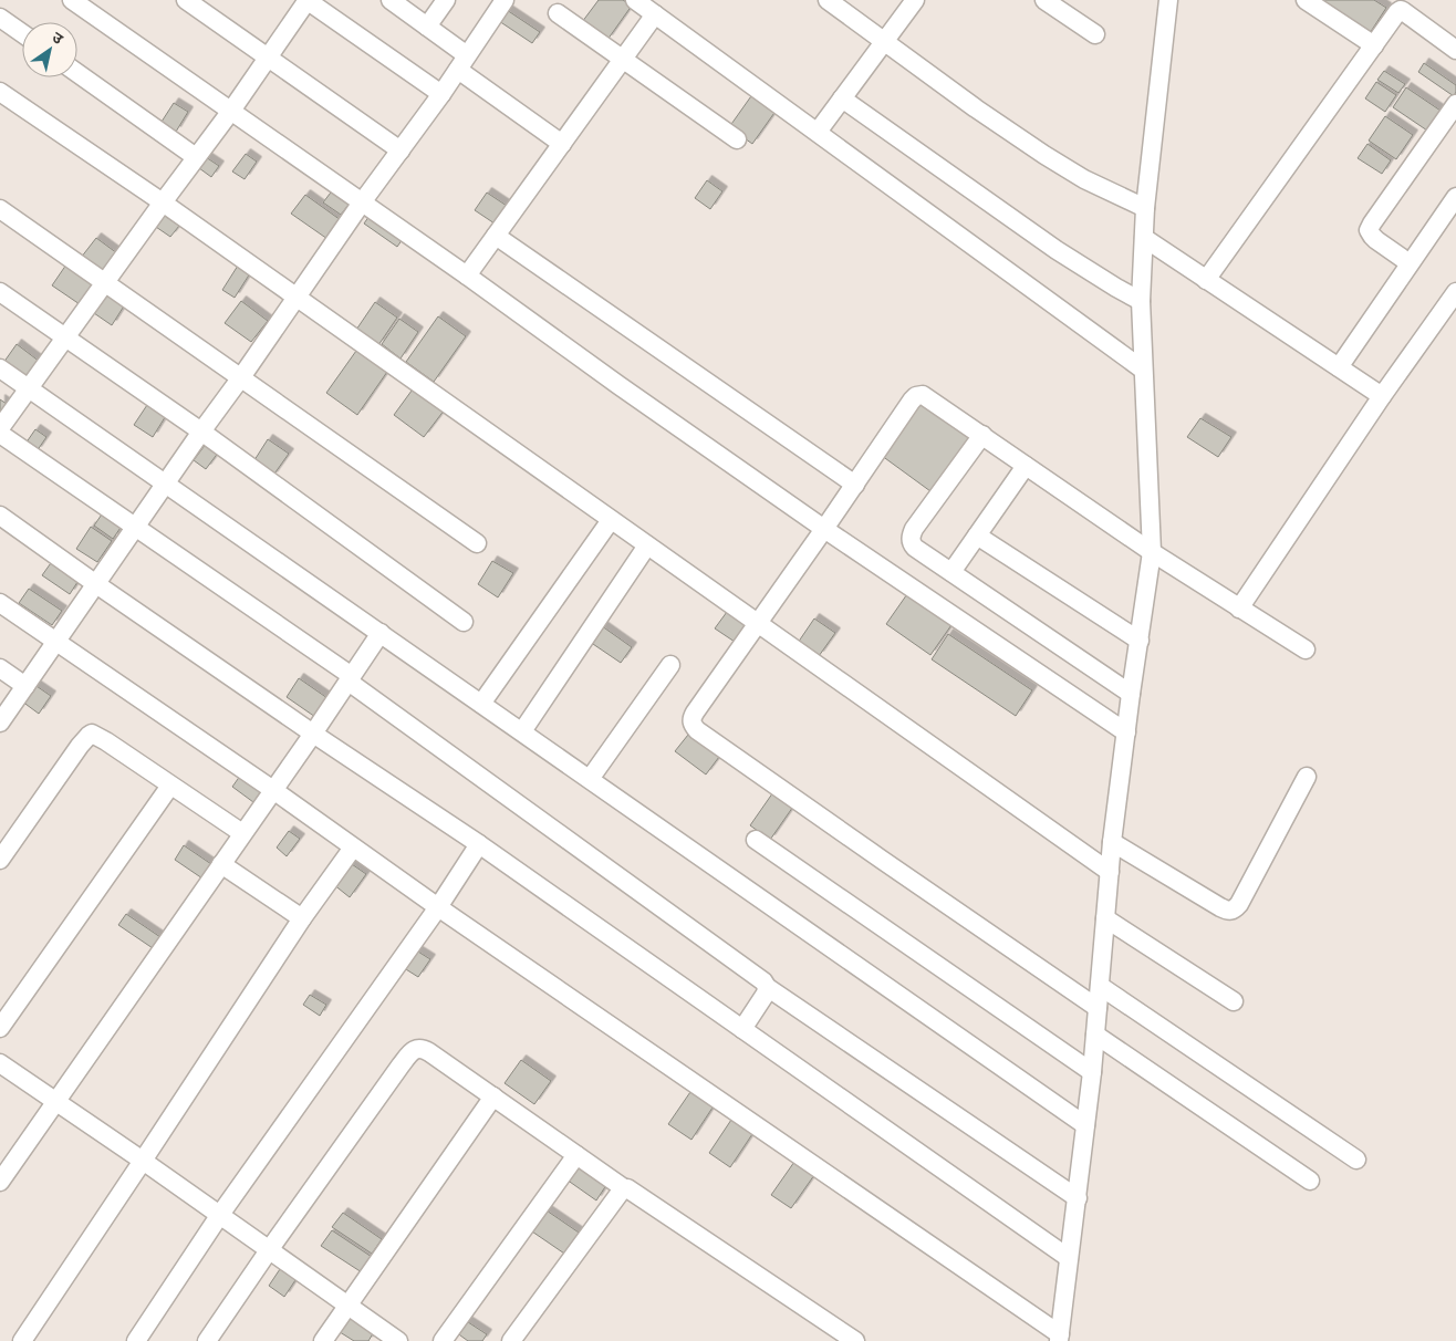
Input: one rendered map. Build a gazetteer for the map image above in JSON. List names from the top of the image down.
{
  "north": "top right"
}
